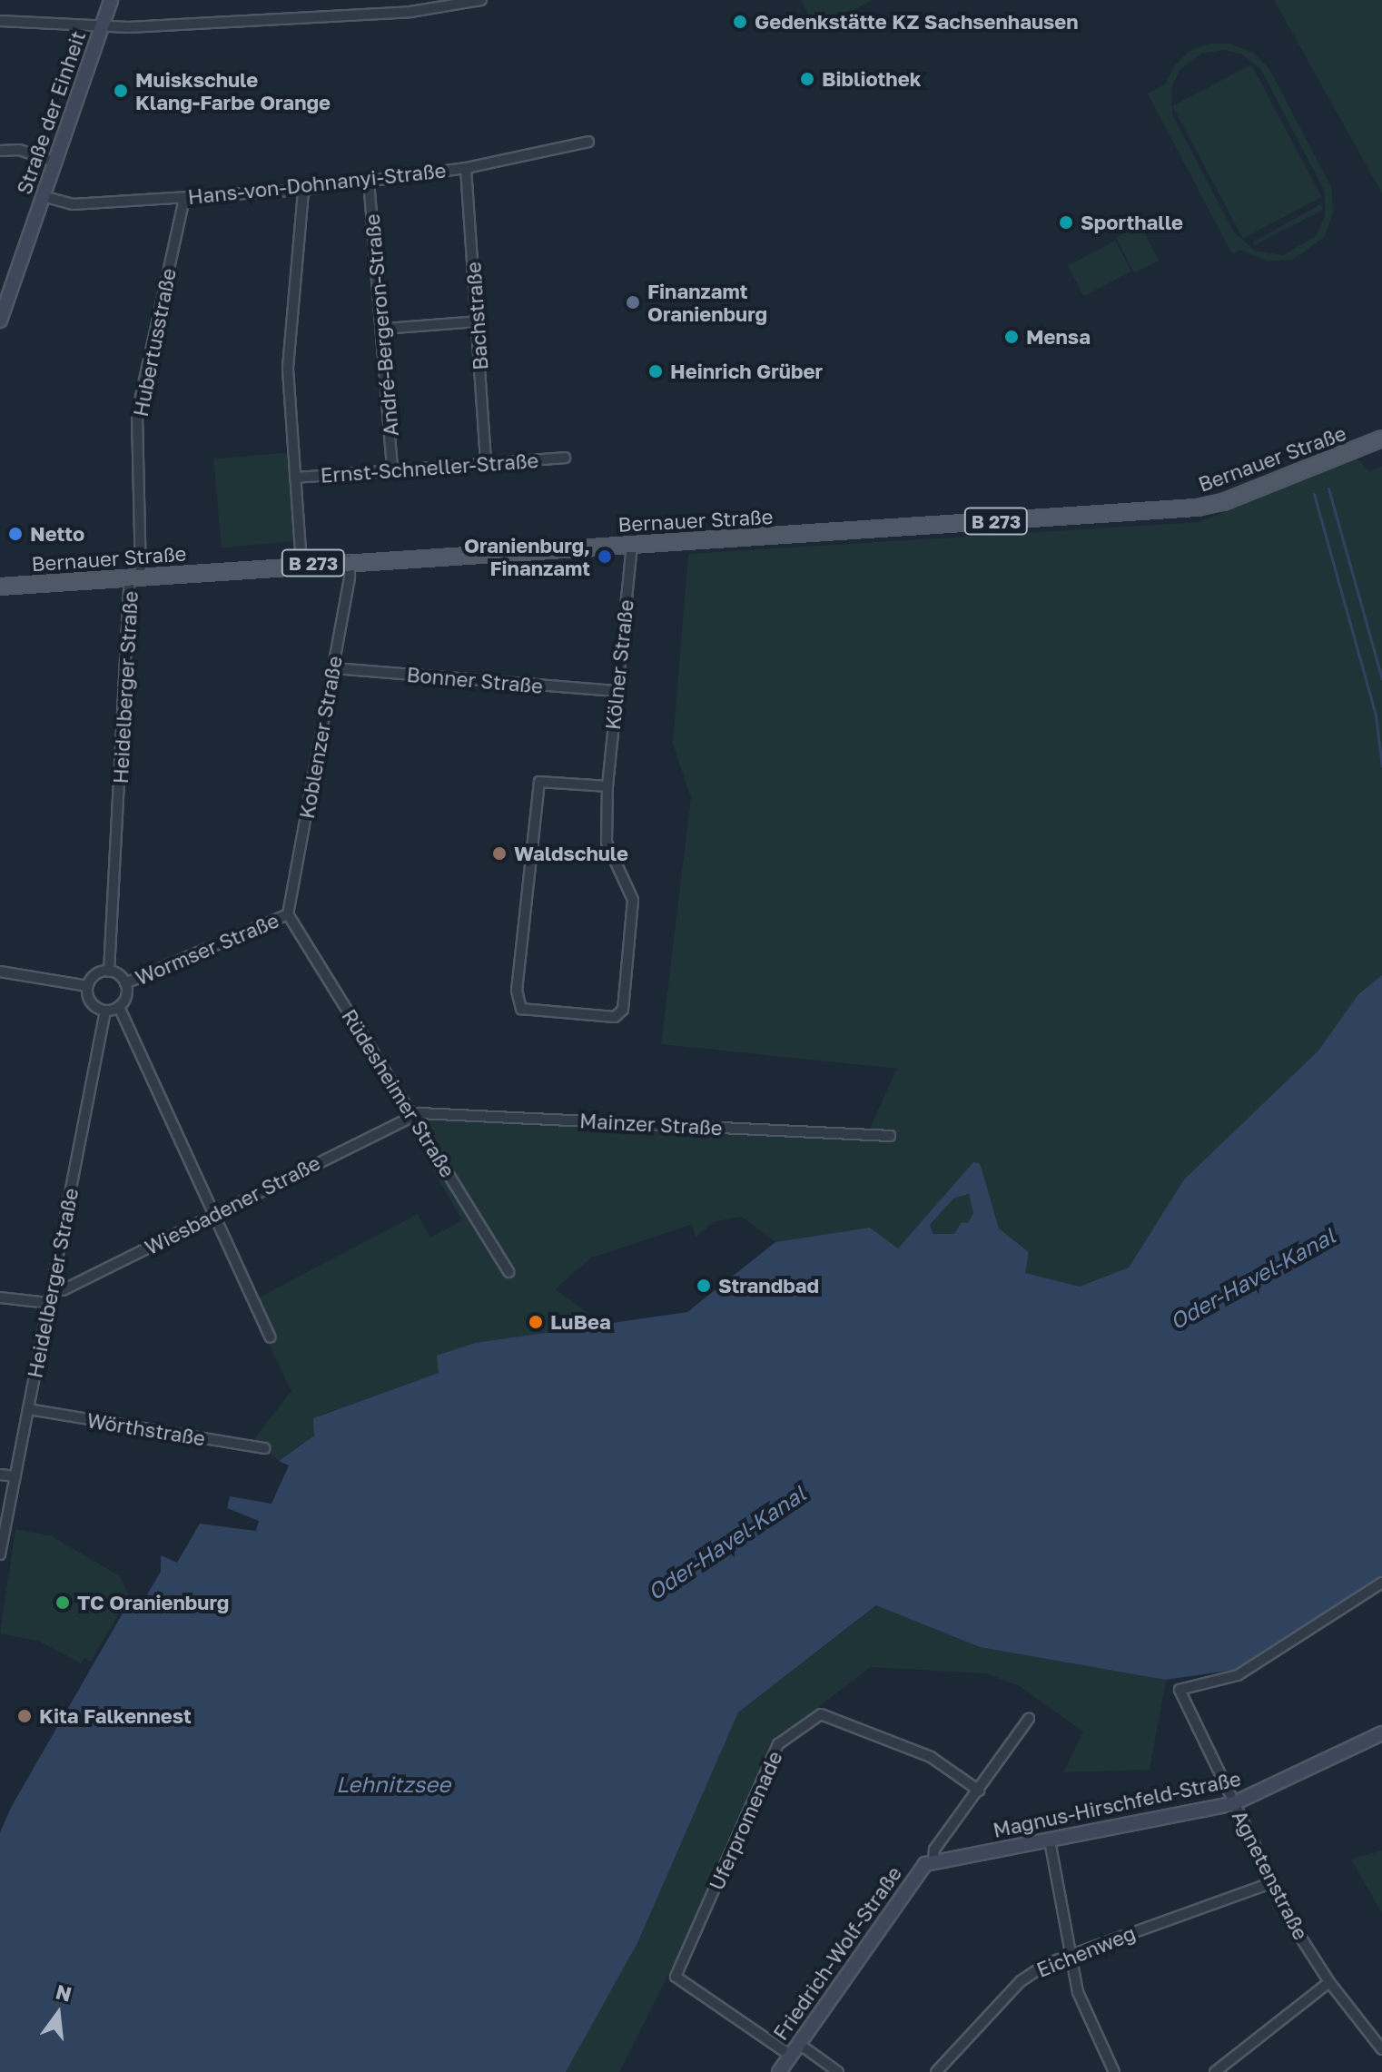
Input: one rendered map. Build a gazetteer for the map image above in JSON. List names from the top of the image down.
{
  "streets": {
    "main road": ["Bernauer Straße", "B 273"],
    "street": [
      "Straße der Einheit",
      "Hans-von-Dohnanyi-Straße",
      "Bachstraße",
      "André-Bergeron-Straße",
      "Hubertusstraße",
      "Ernst-Schneller-Straße",
      "Kölner Straße",
      "Bonner Straße",
      "Heidelberger Straße",
      "Koblenzer Straße",
      "Wormser Straße",
      "Rüdesheimer Straße",
      "Mainzer Straße",
      "Wiesbadener Straße",
      "Wörthstraße",
      "Magnus-Hirschfeld-Straße",
      "Uferpromenade",
      "Agnetenstraße",
      "Eichenweg",
      "Friedrich-Wolf-Straße"
    ]
  },
  "crossings": [
    ["Straße der Einheit", "Hans-von-Dohnanyi-Straße"],
    ["Hans-von-Dohnanyi-Straße", "Bachstraße"],
    ["Hans-von-Dohnanyi-Straße", "André-Bergeron-Straße"],
    ["Hans-von-Dohnanyi-Straße", "Hubertusstraße"],
    ["Bachstraße", "Ernst-Schneller-Straße"],
    ["André-Bergeron-Straße", "Ernst-Schneller-Straße"],
    ["Hubertusstraße", "Bernauer Straße"],
    ["Hubertusstraße", "Heidelberger Straße"],
    ["Bernauer Straße", "Kölner Straße"],
    ["Bernauer Straße", "Heidelberger Straße"],
    ["Bernauer Straße", "Koblenzer Straße"],
    ["Kölner Straße", "Bonner Straße"],
    ["Bonner Straße", "Koblenzer Straße"],
    ["Heidelberger Straße", "Wormser Straße"],
    ["Heidelberger Straße", "Wiesbadener Straße"],
    ["Heidelberger Straße", "Wörthstraße"],
    ["Koblenzer Straße", "Wormser Straße"],
    ["Koblenzer Straße", "Rüdesheimer Straße"],
    ["Wormser Straße", "Rüdesheimer Straße"],
    ["Rüdesheimer Straße", "Mainzer Straße"],
    ["Rüdesheimer Straße", "Wiesbadener Straße"],
    ["Mainzer Straße", "Wiesbadener Straße"],
    ["Magnus-Hirschfeld-Straße", "Agnetenstraße"],
    ["Magnus-Hirschfeld-Straße", "Friedrich-Wolf-Straße"],
    ["Uferpromenade", "Friedrich-Wolf-Straße"],
    ["Agnetenstraße", "Eichenweg"]
  ],
  "water": ["Oder-Havel-Kanal", "Lehnitzsee"],
  "places": [
    "Gedenkstätte KZ Sachsenhausen",
    "Bibliothek",
    "Muiskschule Klang-Farbe Orange",
    "Sporthalle",
    "Finanzamt Oranienburg",
    "Mensa",
    "Heinrich Grüber",
    "Netto",
    "Oranienburg, Finanzamt",
    "Waldschule",
    "Strandbad",
    "LuBea",
    "TC Oranienburg",
    "Kita Falkennest"
  ],
  "north": "top"
}
